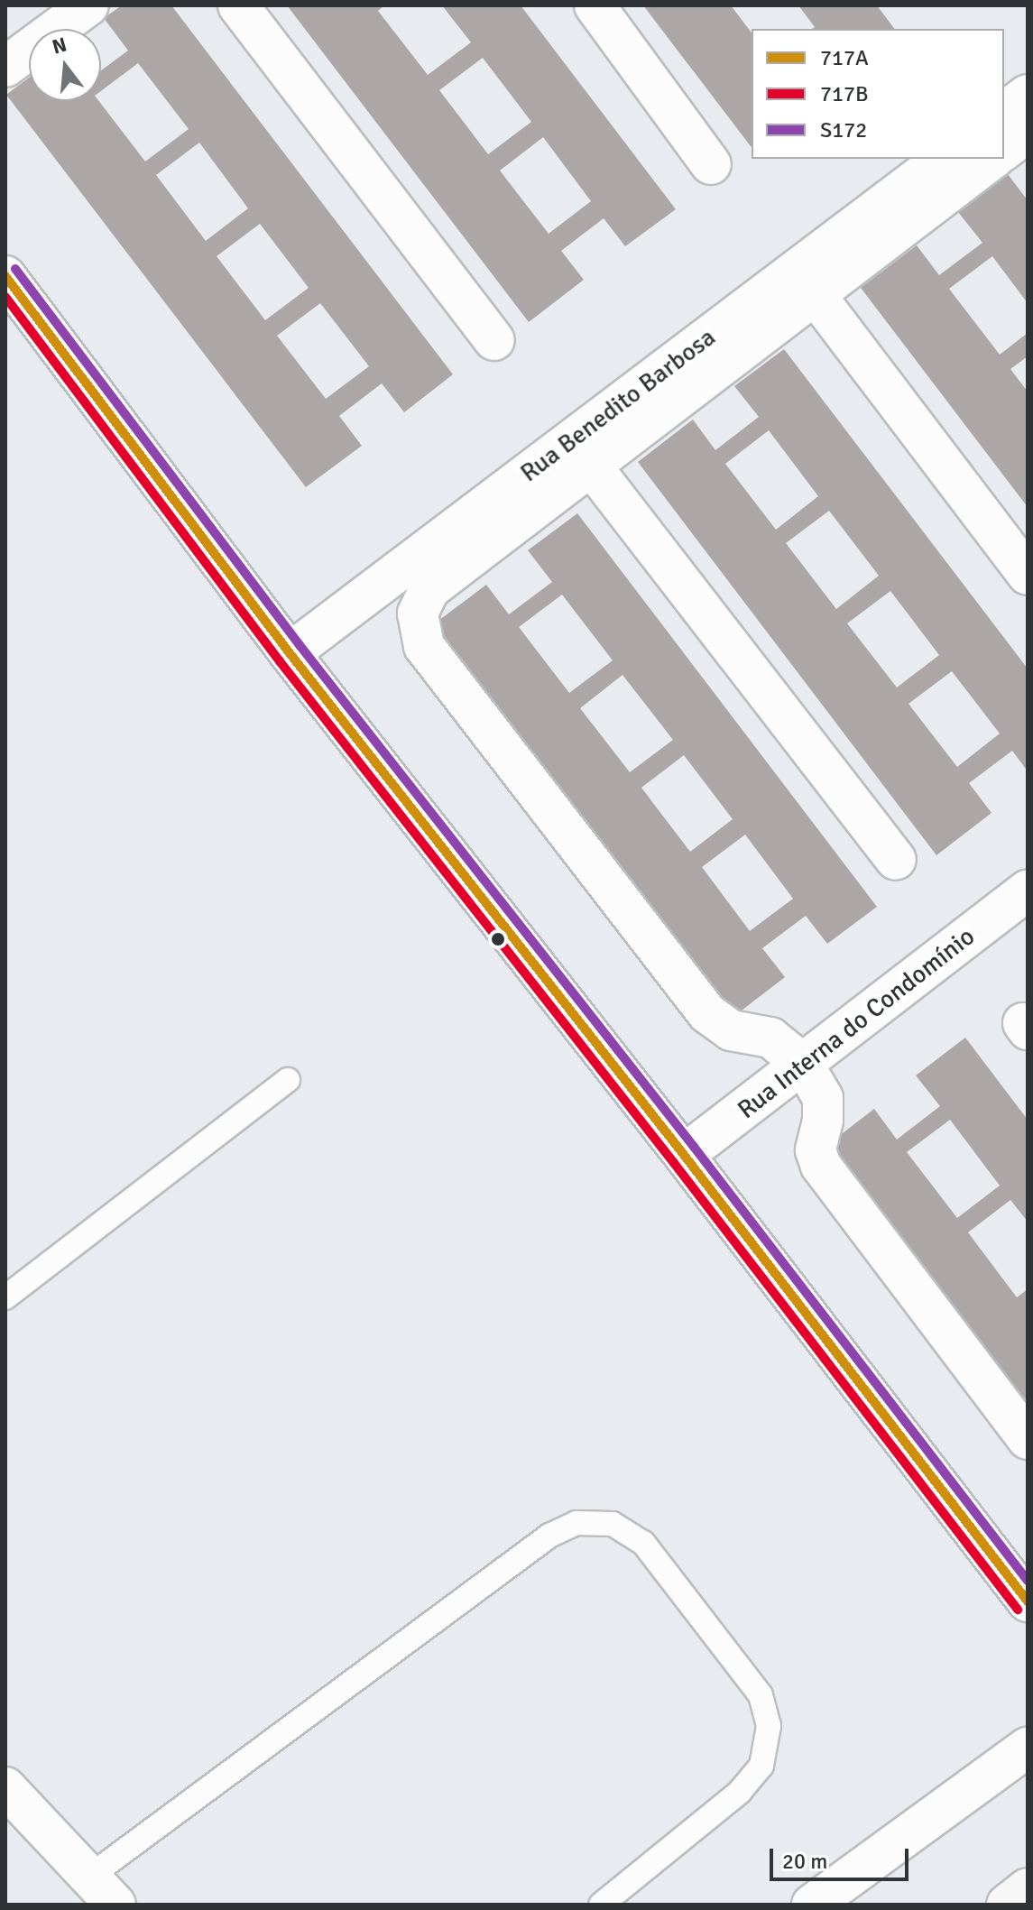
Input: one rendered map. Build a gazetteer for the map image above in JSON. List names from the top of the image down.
{
  "streets": {
    "street": ["Rua Benedito Barbosa", "Rua Interna do Condomínio"]
  },
  "lines": ["transit line S172", "transit line 717A", "transit line 717B"],
  "legend": ["717A", "717B", "S172"],
  "scale_bar": "20 m",
  "north": "top"
}
